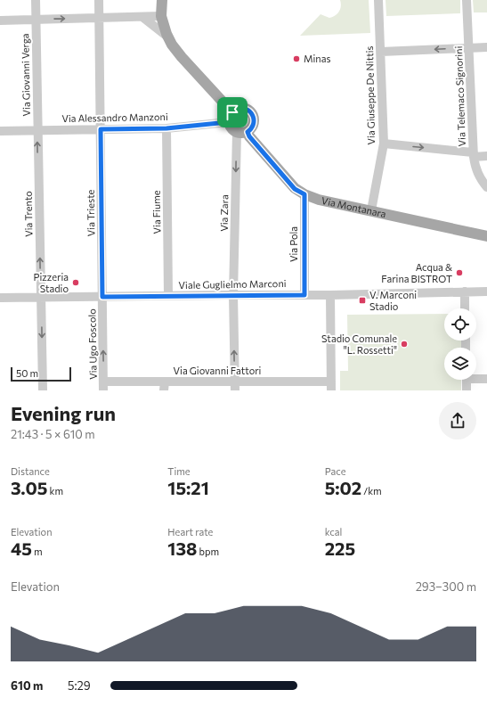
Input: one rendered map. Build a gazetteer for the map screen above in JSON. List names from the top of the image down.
{
  "streets": {
    "main road": ["Via Montanara"],
    "street": [
      "Via Giovanni Verga",
      "Via Giuseppe De Nittis",
      "Via Telemaco Signorini",
      "Via Alessandro Manzoni",
      "Via Fiume",
      "Via Trieste",
      "Via Zara",
      "Via Trento",
      "Via Pola",
      "Viale Guglielmo Marconi",
      "Via Ugo Foscolo",
      "Via Giovanni Fattori"
    ]
  },
  "crossings": [
    ["Via Giovanni Verga", "Via Alessandro Manzoni"],
    ["Via Giovanni Verga", "Via Trento"],
    ["Via Giuseppe De Nittis", "Via Montanara"],
    ["Via Alessandro Manzoni", "Via Montanara"],
    ["Via Alessandro Manzoni", "Via Fiume"],
    ["Via Alessandro Manzoni", "Via Trieste"],
    ["Via Alessandro Manzoni", "Via Zara"],
    ["Via Alessandro Manzoni", "Via Trento"],
    ["Via Montanara", "Via Zara"],
    ["Via Montanara", "Via Pola"],
    ["Via Fiume", "Viale Guglielmo Marconi"],
    ["Via Trieste", "Viale Guglielmo Marconi"],
    ["Via Trieste", "Via Ugo Foscolo"],
    ["Via Zara", "Viale Guglielmo Marconi"],
    ["Via Zara", "Via Giovanni Fattori"],
    ["Via Trento", "Viale Guglielmo Marconi"],
    ["Via Pola", "Viale Guglielmo Marconi"],
    ["Viale Guglielmo Marconi", "Via Ugo Foscolo"],
    ["Via Ugo Foscolo", "Via Giovanni Fattori"]
  ],
  "one_way": ["Via Ugo Foscolo"],
  "places": {
    "other": [
      "Minas",
      "Acqua & Farina BISTROT",
      "Pizzeria Stadio",
      "Stadio Comunale \"L. Rossetti\""
    ],
    "transit": ["V. Marconi Stadio"]
  },
  "scale_bar": "50 m",
  "page": {
    "scale": "50 m",
    "heading": ["Evening run", "21:43 · 5 × 610 m"],
    "stats": [
      ["Distance", "3.05 km"],
      ["Time", "15:21"],
      ["Pace", "5:02 /km"],
      ["Elevation", "45 m"],
      ["Heart rate", "138 bpm"],
      ["kcal", "225"]
    ],
    "chart": ["Elevation", "293–300 m"],
    "list": [
      {
        "name": "610 m",
        "note": "5:29"
      }
    ]
  }
}
